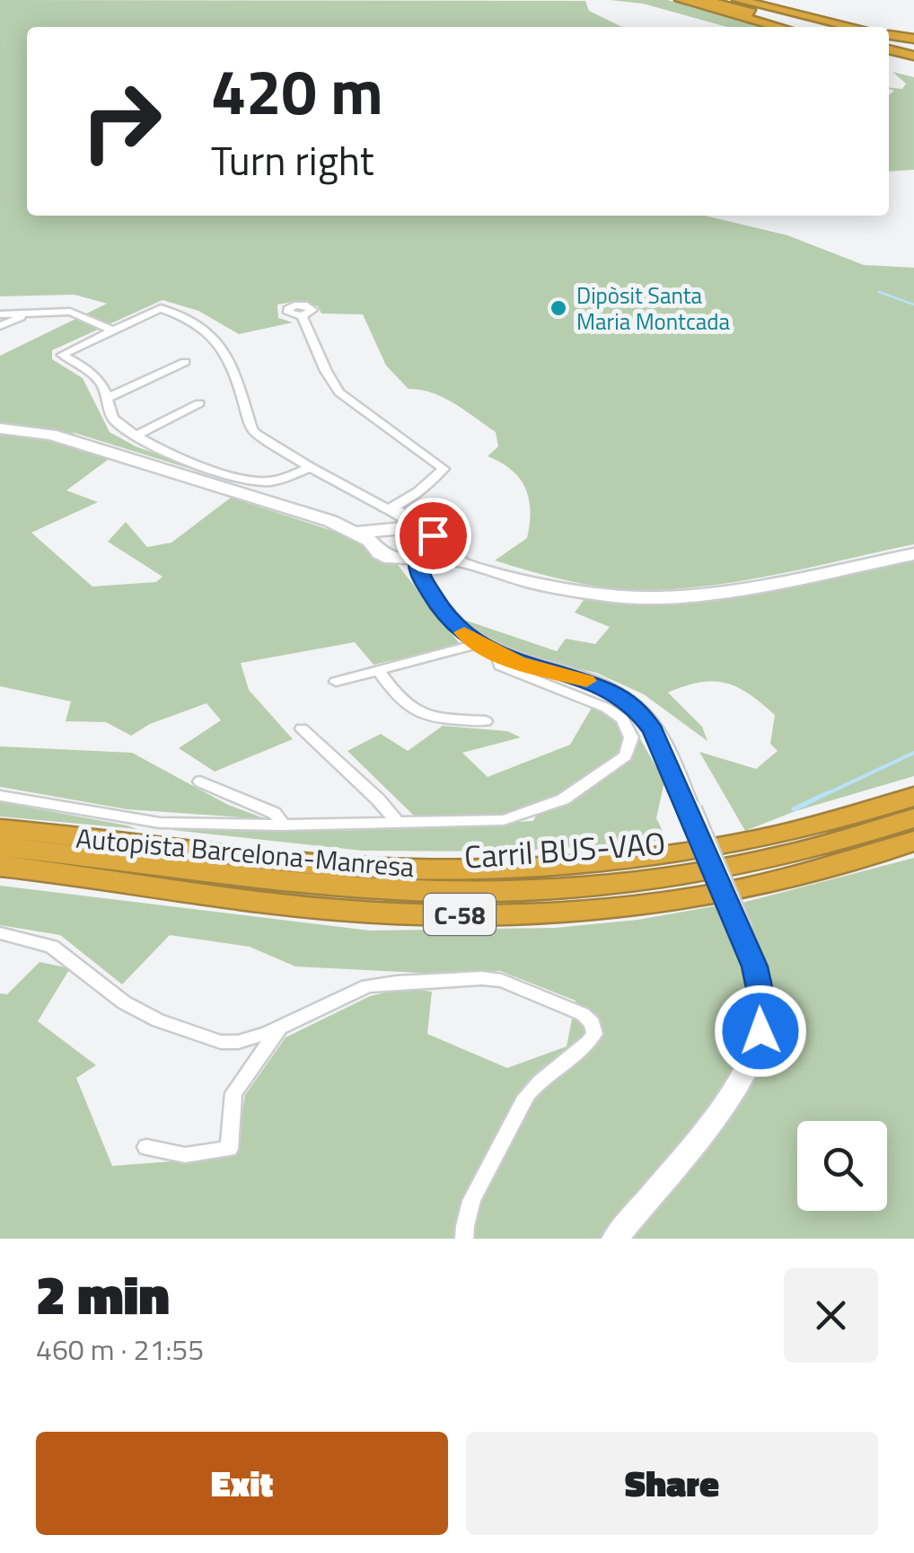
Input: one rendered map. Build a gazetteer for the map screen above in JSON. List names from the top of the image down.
{
  "streets": {
    "highway": ["Carril BUS-VAO", "Autopista Barcelona-Manresa", "C-58"]
  },
  "places": ["Dipòsit Santa Maria Montcada"],
  "page": {
    "turn": ["420 m", "Turn right"],
    "heading": ["2 min", "460 m · 21:55"],
    "buttons": ["Exit", "Share"]
  }
}
